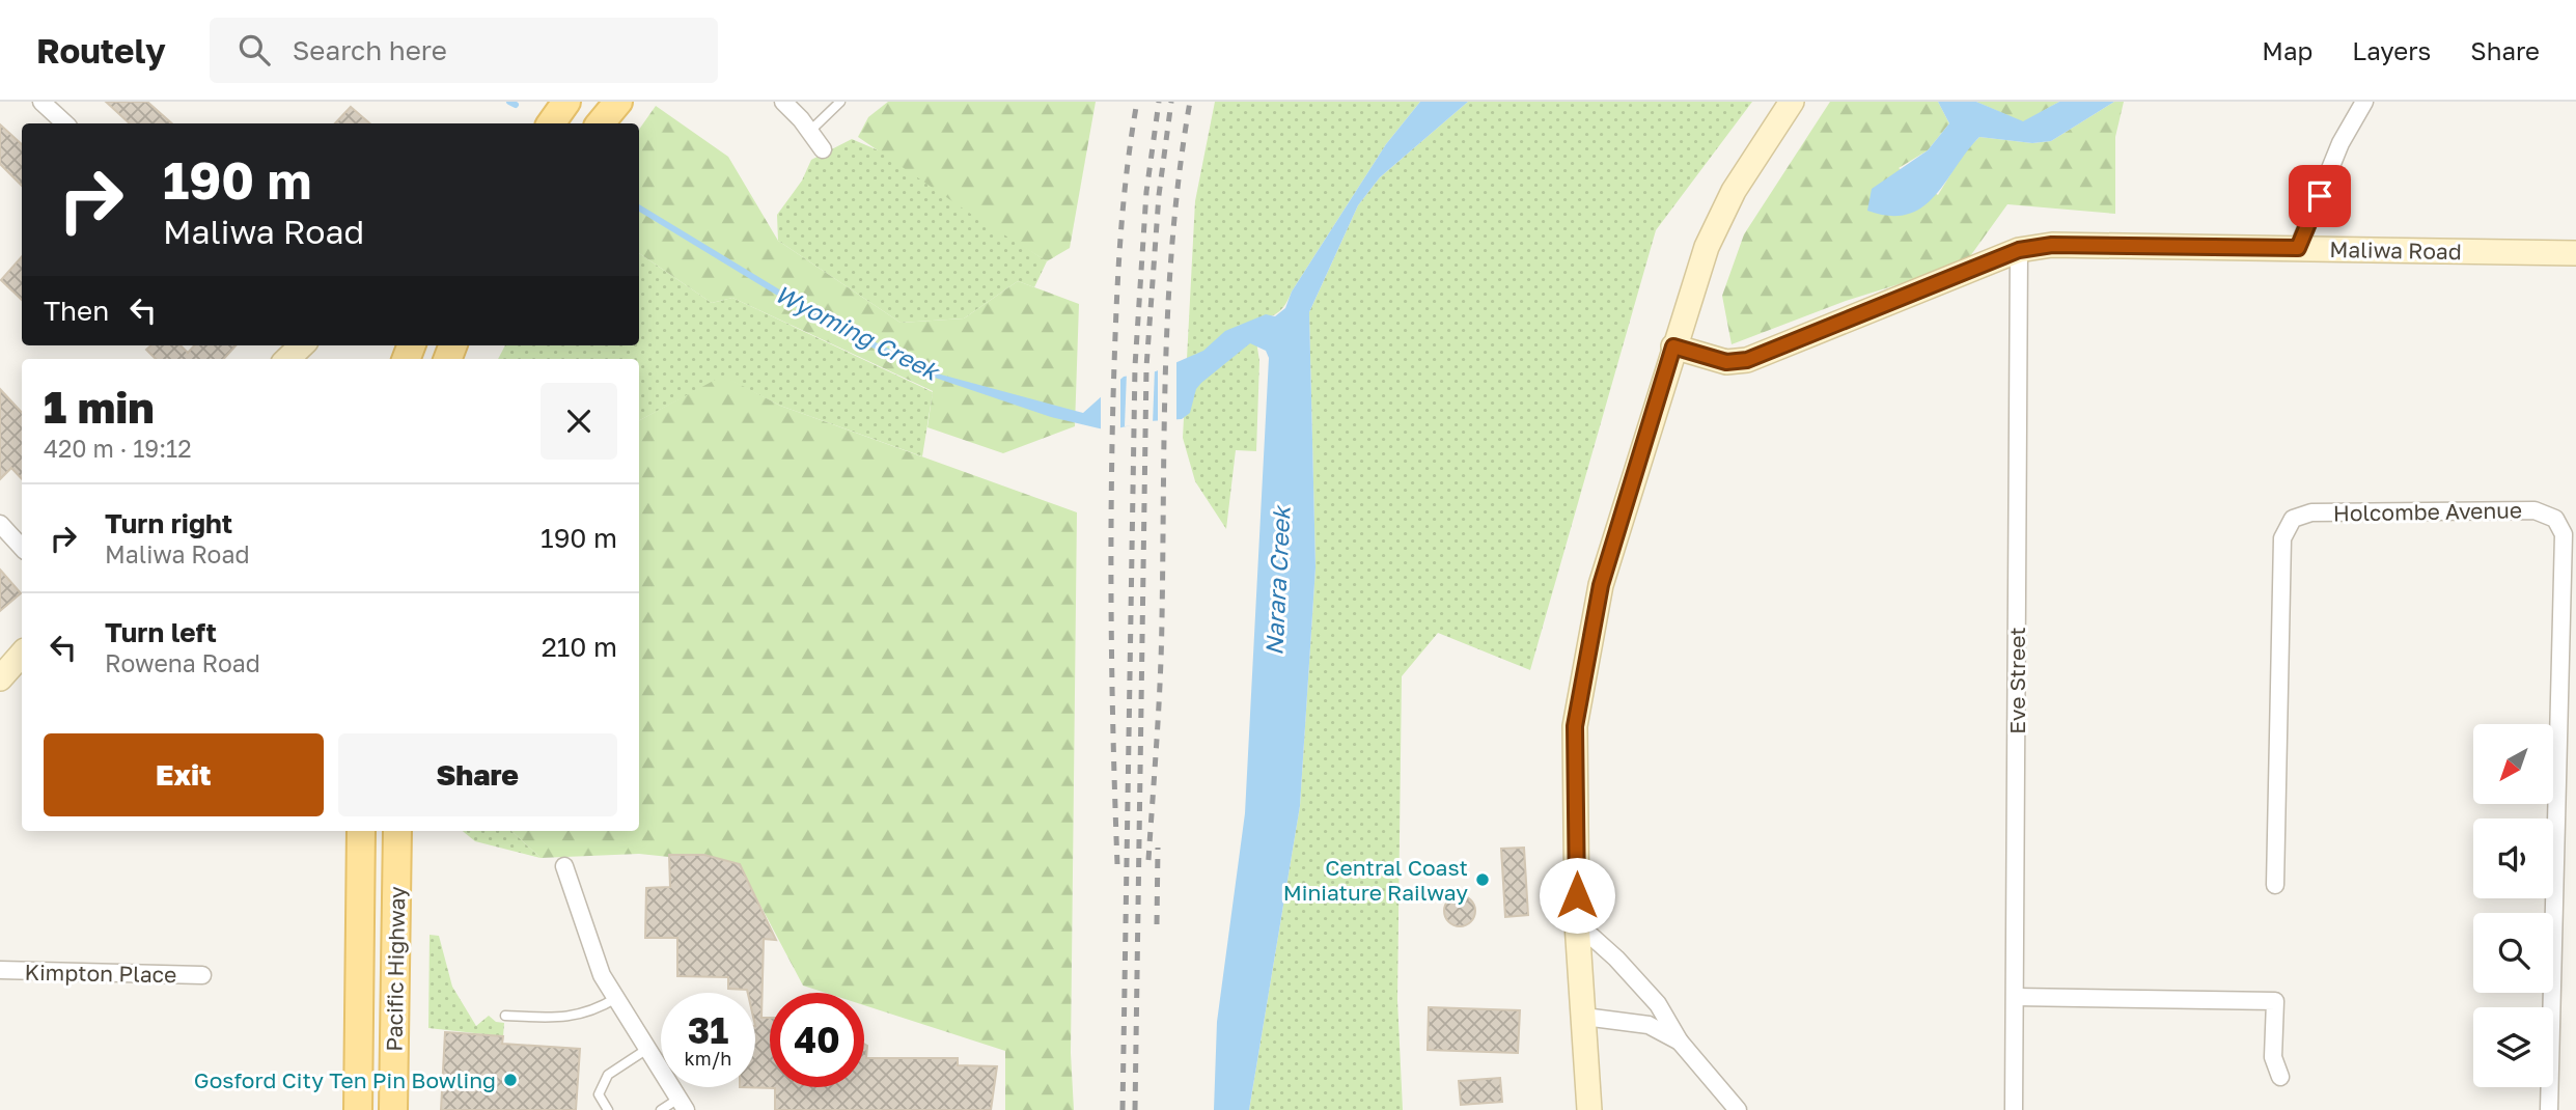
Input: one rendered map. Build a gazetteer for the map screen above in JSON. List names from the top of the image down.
{
  "streets": {
    "main road": ["Pacific Highway"],
    "street": [
      "Maliwa Road",
      "Holcombe Avenue",
      "Eve Street",
      "Kimpton Place"
    ]
  },
  "crossings": [
    ["Maliwa Road", "Eve Street"]
  ],
  "water": ["Wyoming Creek", "Narara Creek"],
  "places": ["Central Coast Miniature Railway", "Gosford City Ten Pin Bowling"],
  "north": "bottom left",
  "page": {
    "header": "Routely",
    "search": "Search here",
    "nav": ["Map", "Layers", "Share"],
    "turn": ["190 m", "Maliwa Road"],
    "then": "Then",
    "heading": ["1 min", "420 m · 19:12"],
    "list": [
      {
        "name": "Turn right",
        "note": "Maliwa Road",
        "value": "190 m"
      },
      {
        "name": "Turn left",
        "note": "Rowena Road",
        "value": "210 m"
      }
    ],
    "buttons": ["Exit", "Share"],
    "speed": "31 km/h",
    "limit": "40"
  }
}
